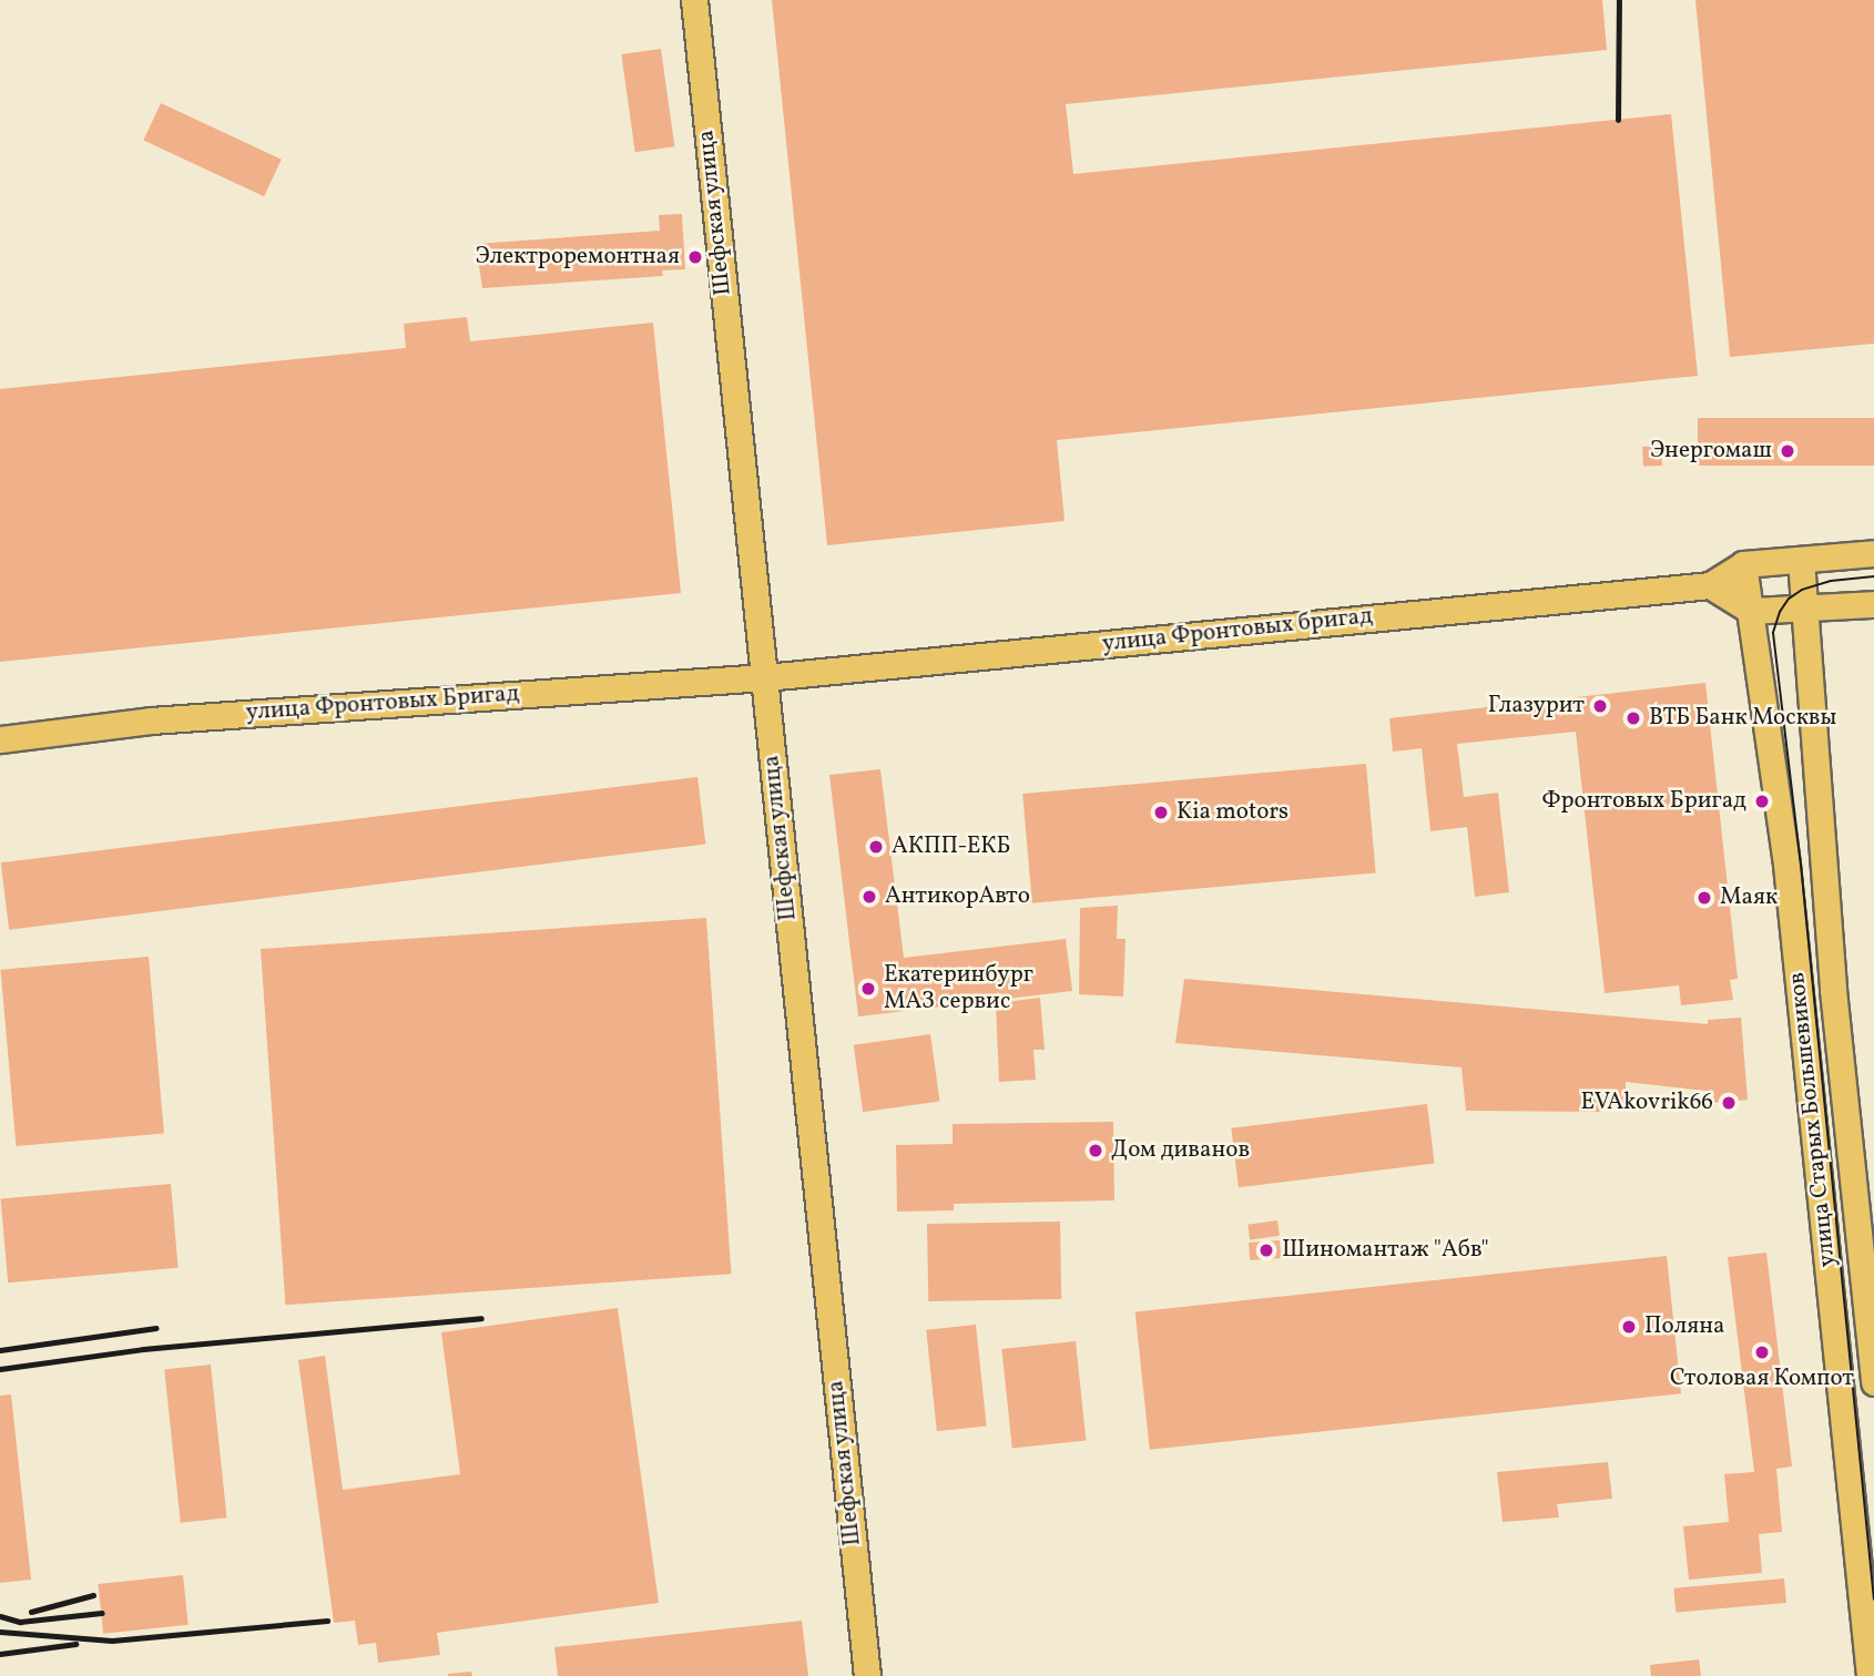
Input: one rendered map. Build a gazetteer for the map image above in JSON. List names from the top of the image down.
{
  "streets": {
    "main road": [
      "Шефская улица",
      "улица Фронтовых бригад",
      "улица Фронтовых Бригад",
      "улица Старых Большевиков"
    ]
  },
  "crossings": [
    ["Шефская улица", "улица Фронтовых бригад"],
    ["Шефская улица", "улица Фронтовых Бригад"],
    ["улица Фронтовых бригад", "улица Фронтовых Бригад"],
    ["улица Фронтовых бригад", "улица Старых Большевиков"]
  ],
  "places": [
    "Электроремонтная",
    "Энергомаш",
    "Глазурит",
    "ВТБ Банк Москвы",
    "Фронтовых Бригад",
    "Kia motors",
    "АКПП-ЕКБ",
    "АнтикорАвто",
    "Маяк",
    "Екатеринбург МАЗ сервис",
    "EVAkovrik66",
    "Дом диванов",
    "Шиномантаж \"Абв\"",
    "Поляна",
    "Столовая Компот"
  ]
}
